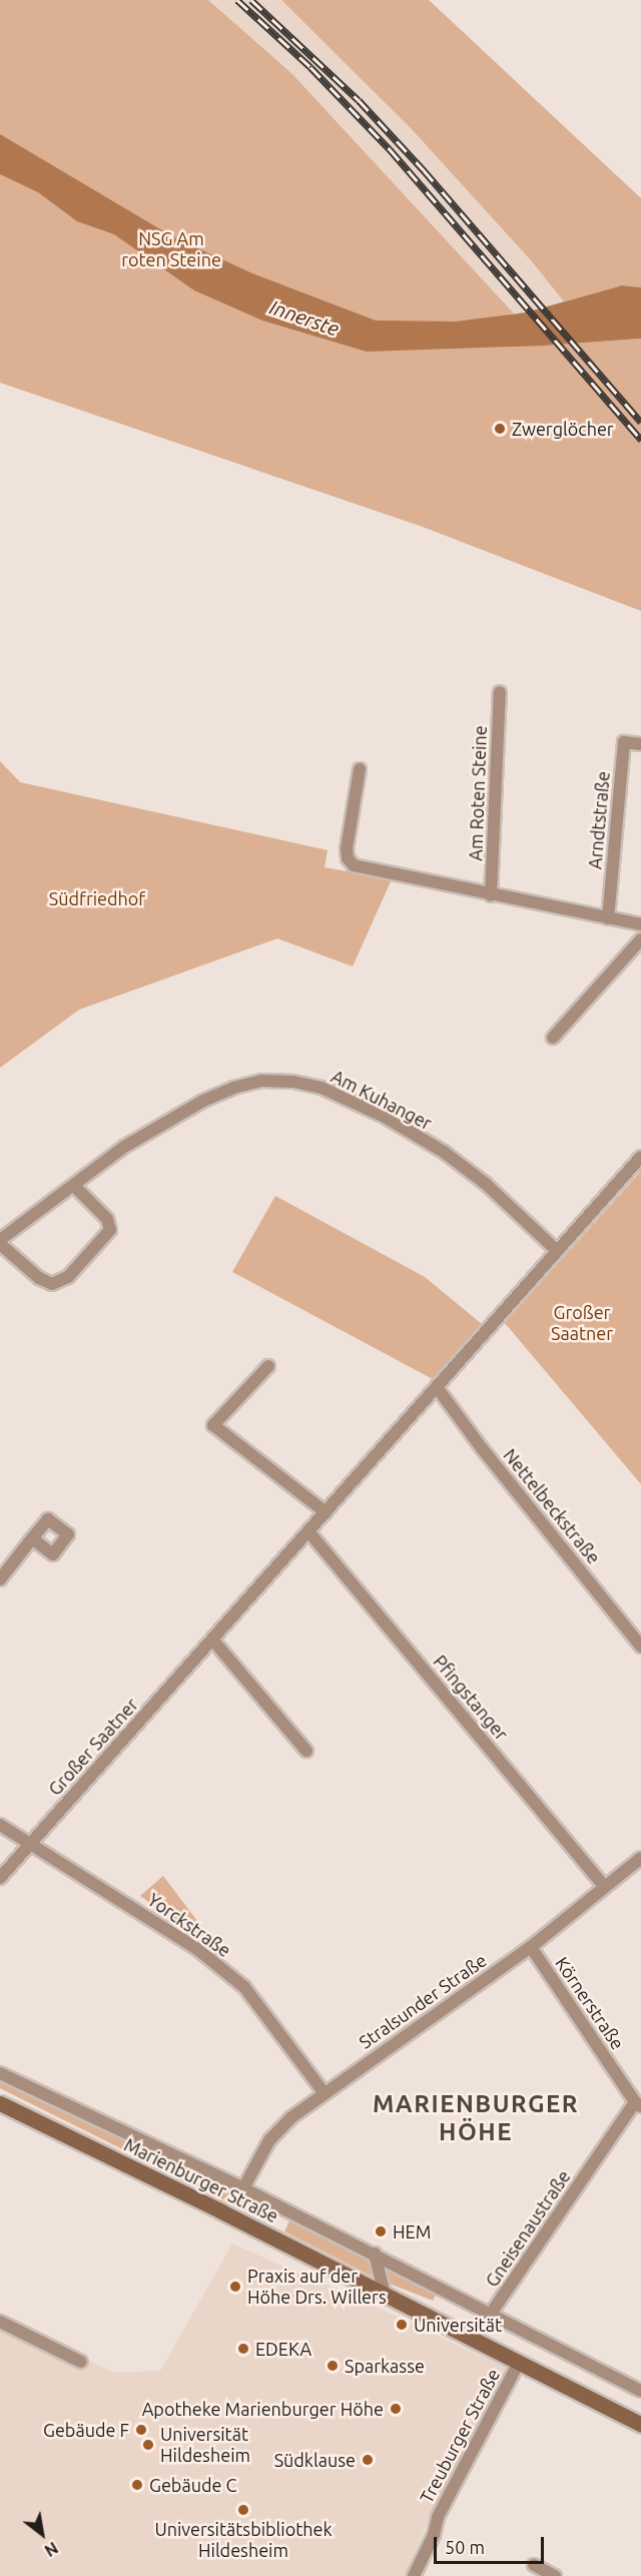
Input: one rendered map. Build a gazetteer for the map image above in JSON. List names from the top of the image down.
{
  "streets": {
    "main road": ["Marienburger Straße"],
    "street": [
      "Am Roten Steine",
      "Arndtstraße",
      "Am Kuhanger",
      "Nettelbeckstraße",
      "Pfingstanger",
      "Großer Saatner",
      "Yorckstraße",
      "Stralsunder Straße",
      "Körnerstraße",
      "Gneisenaustraße",
      "Treuburger Straße"
    ]
  },
  "crossings": [
    ["Am Kuhanger", "Großer Saatner"],
    ["Nettelbeckstraße", "Großer Saatner"],
    ["Pfingstanger", "Großer Saatner"],
    ["Pfingstanger", "Stralsunder Straße"],
    ["Großer Saatner", "Yorckstraße"],
    ["Yorckstraße", "Stralsunder Straße"],
    ["Stralsunder Straße", "Körnerstraße"],
    ["Stralsunder Straße", "Marienburger Straße"],
    ["Körnerstraße", "Gneisenaustraße"],
    ["Marienburger Straße", "Gneisenaustraße"],
    ["Marienburger Straße", "Treuburger Straße"]
  ],
  "districts": ["MARIENBURGER HÖHE"],
  "water": ["Innerste"],
  "parks": ["NSG Am roten Steine", "Südfriedhof", "Großer Saatner"],
  "places": [
    "Zwerglöcher",
    "HEM",
    "Praxis auf der Höhe Drs. Willers",
    "Universität",
    "EDEKA",
    "Sparkasse",
    "Apotheke Marienburger Höhe",
    "Gebäude F",
    "Universität Hildesheim",
    "Südklause",
    "Gebäude C",
    "Universitätsbibliothek Hildesheim"
  ],
  "scale_bar": "50 m",
  "north": "bottom right"
}
